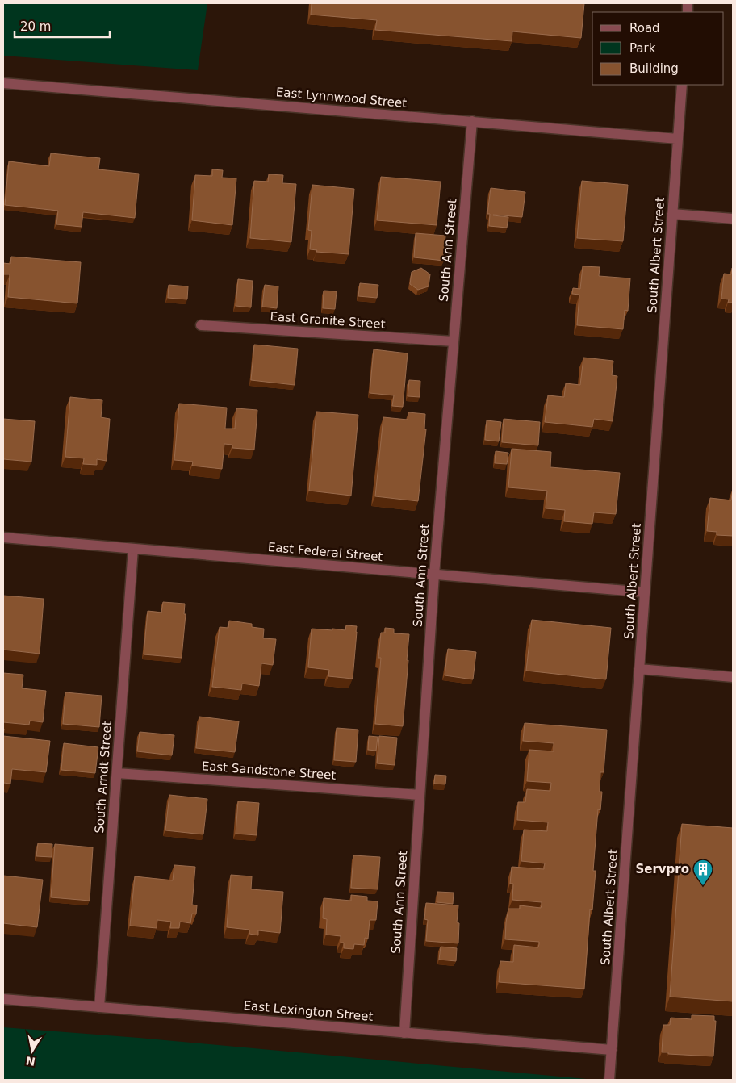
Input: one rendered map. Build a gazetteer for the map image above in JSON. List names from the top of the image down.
{
  "streets": {
    "street": [
      "East Lynnwood Street",
      "South Ann Street",
      "South Albert Street",
      "East Granite Street",
      "East Federal Street",
      "East Sandstone Street",
      "South Arndt Street",
      "East Lexington Street"
    ]
  },
  "crossings": [
    ["East Lynnwood Street", "South Ann Street"],
    ["East Lynnwood Street", "South Albert Street"],
    ["South Ann Street", "East Granite Street"],
    ["South Ann Street", "East Federal Street"],
    ["South Ann Street", "East Sandstone Street"],
    ["South Ann Street", "East Lexington Street"],
    ["South Albert Street", "East Federal Street"],
    ["South Albert Street", "East Lexington Street"],
    ["East Federal Street", "South Arndt Street"],
    ["East Sandstone Street", "South Arndt Street"],
    ["South Arndt Street", "East Lexington Street"]
  ],
  "places": {
    "building": ["Servpro"]
  },
  "legend": ["Road", "Park", "Building"],
  "scale_bar": "20 m",
  "north": "bottom"
}
